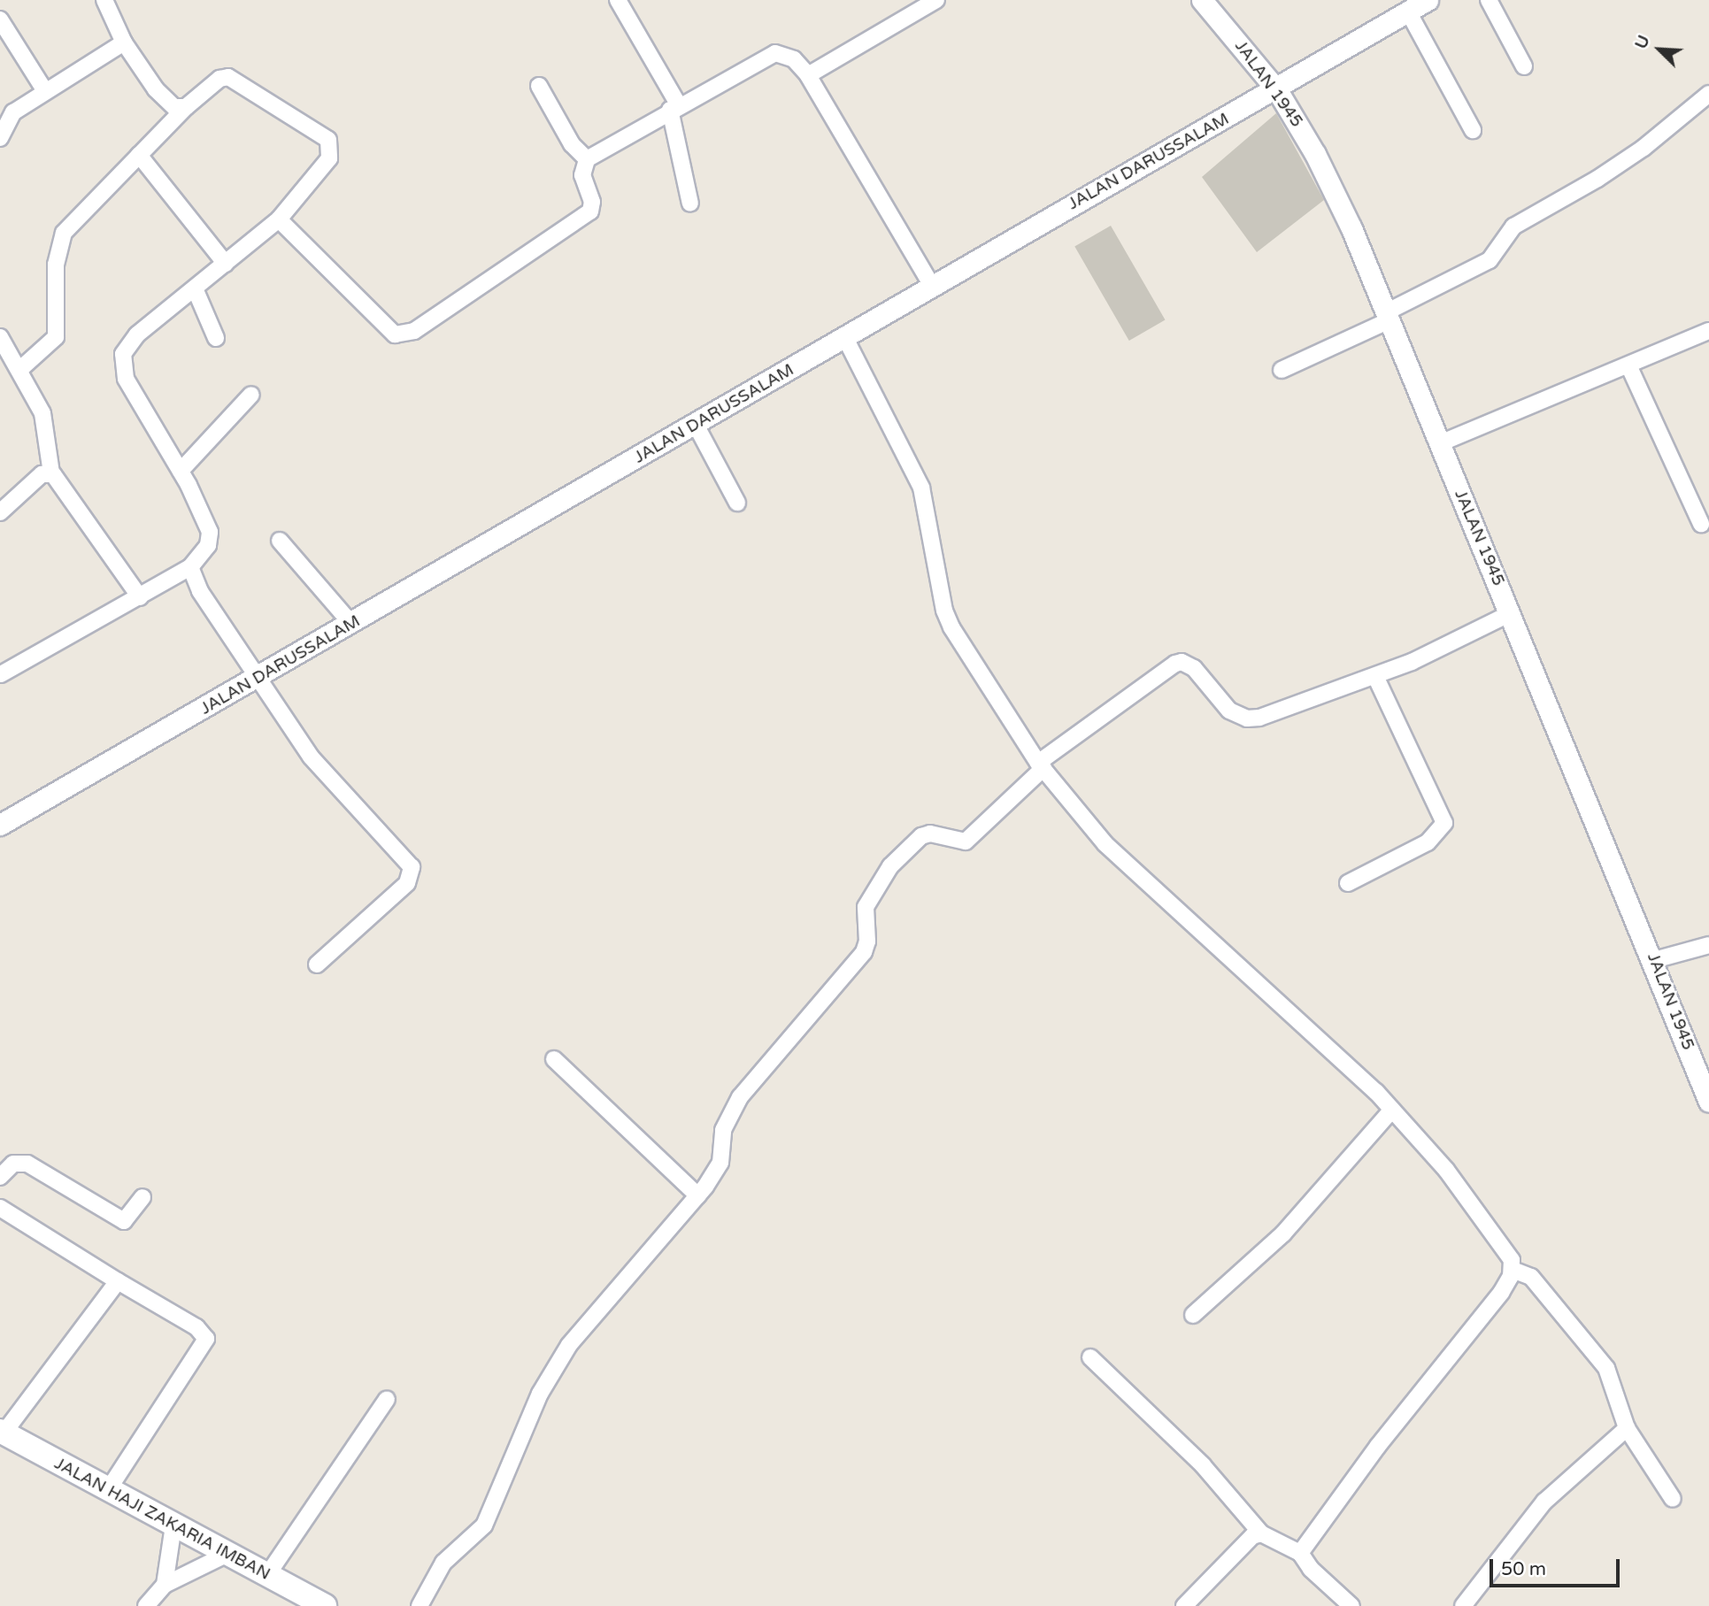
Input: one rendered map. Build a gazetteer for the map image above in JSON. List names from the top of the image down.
{
  "streets": {
    "main road": ["JALAN HAJI ZAKARIA IMBAN"],
    "street": ["JALAN 1945", "JALAN DARUSSALAM"]
  },
  "crossings": [
    ["JALAN 1945", "JALAN DARUSSALAM"]
  ],
  "scale_bar": "50 m",
  "north": "top left"
}
